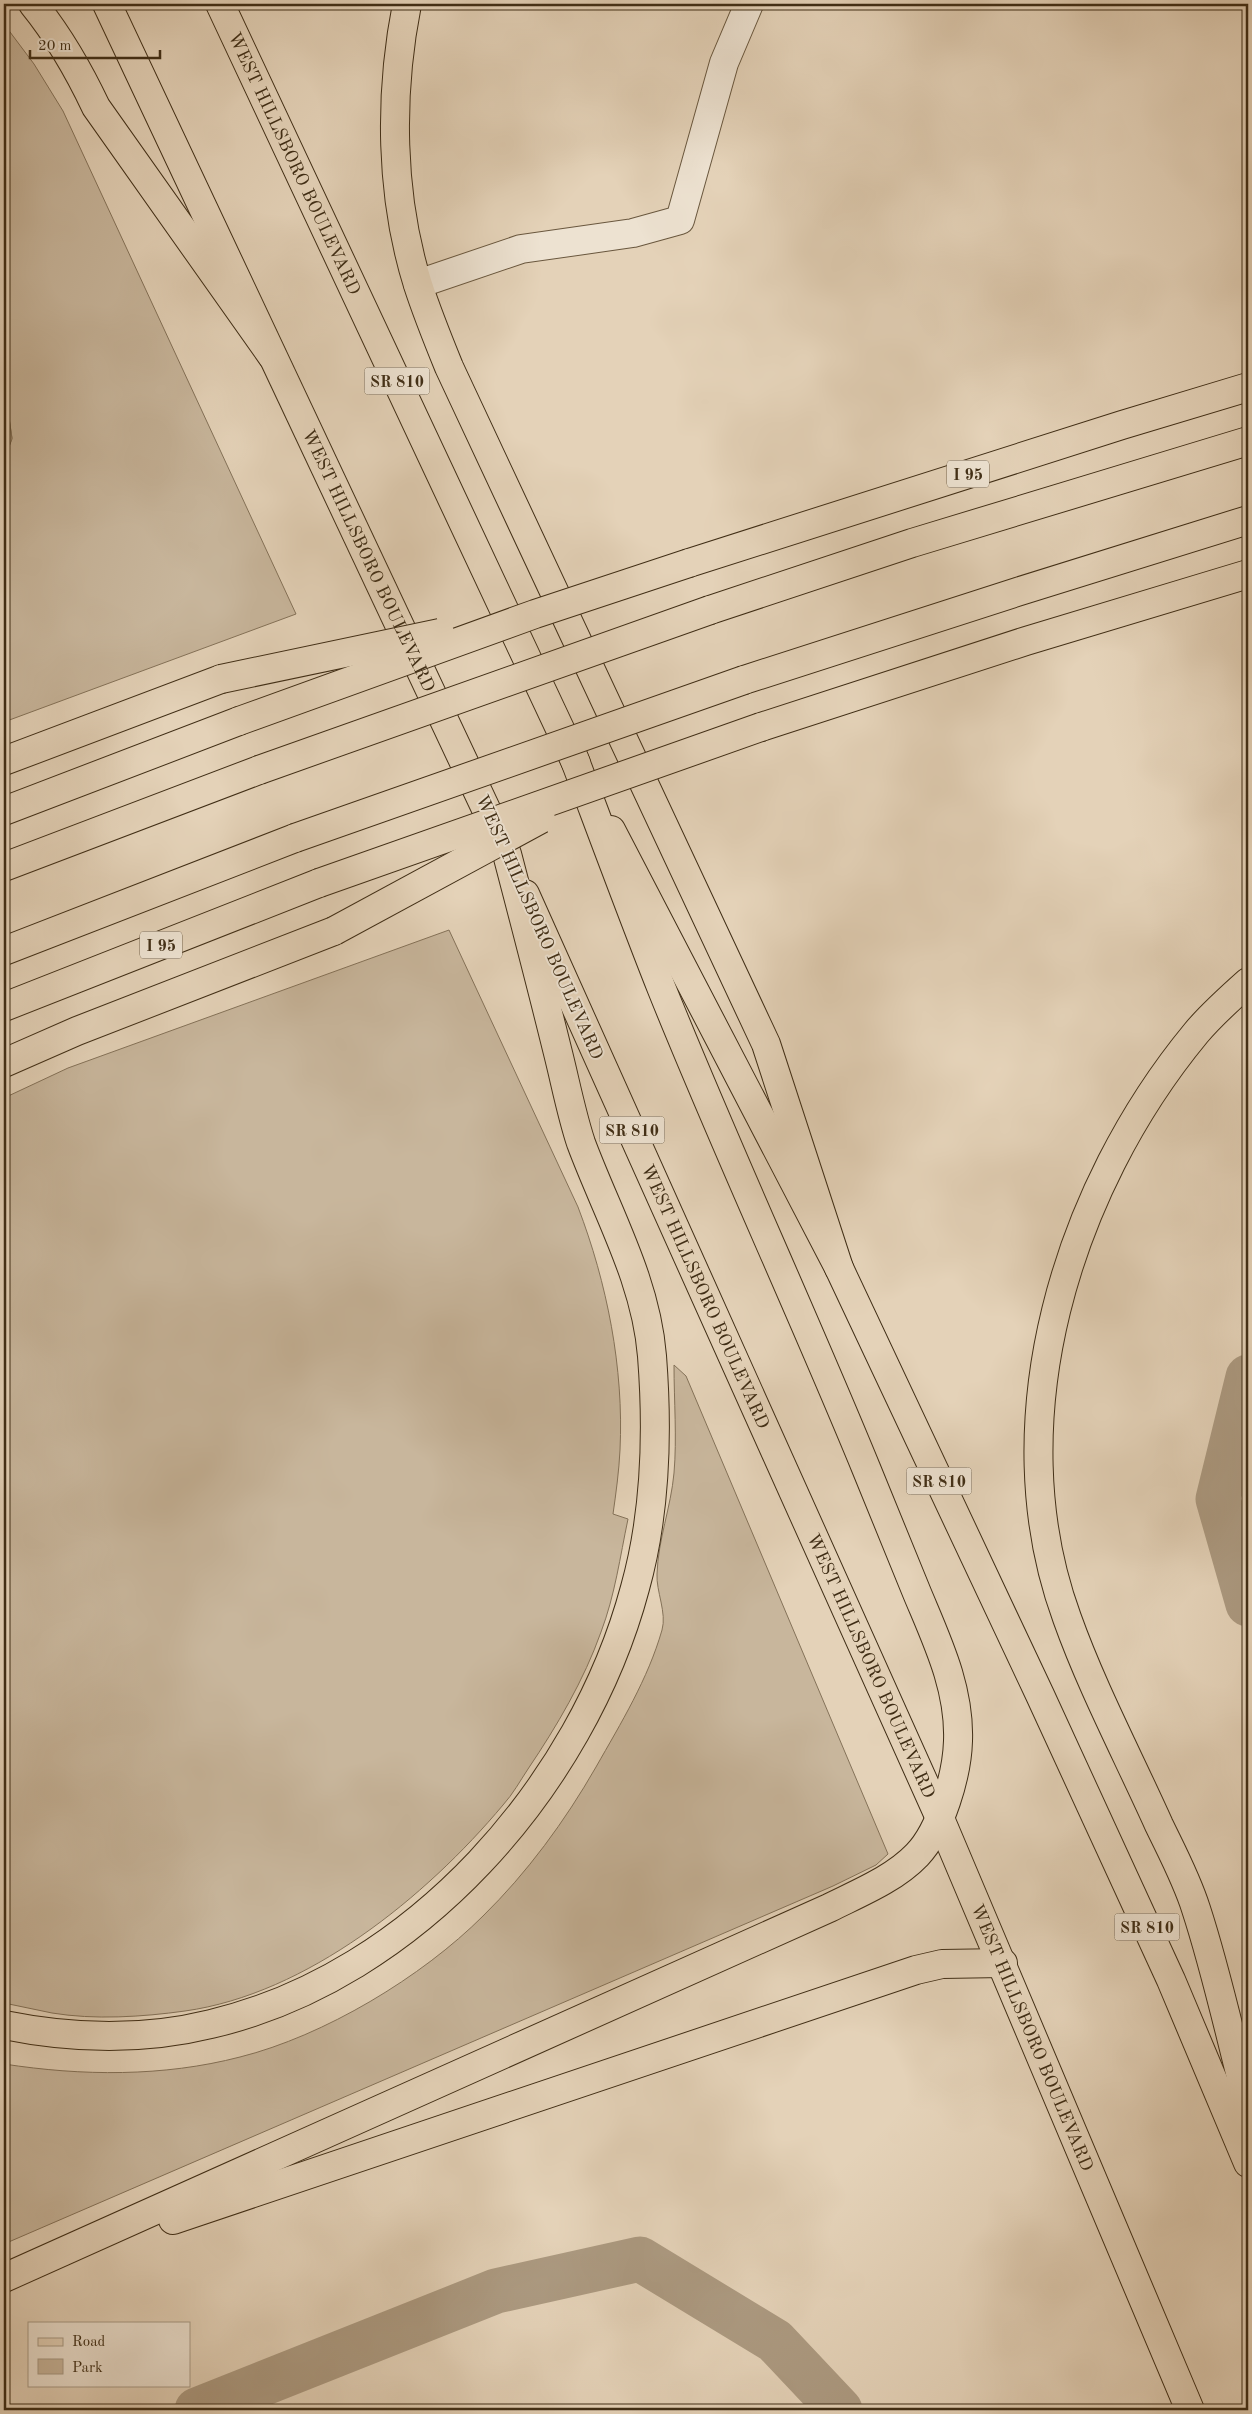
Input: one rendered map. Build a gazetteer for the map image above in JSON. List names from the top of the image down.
{
  "streets": {
    "main road": ["WEST HILLSBORO BOULEVARD", "SR 810", "I 95"]
  },
  "legend": ["Road", "Park"],
  "scale_bar": "20 m"
}
